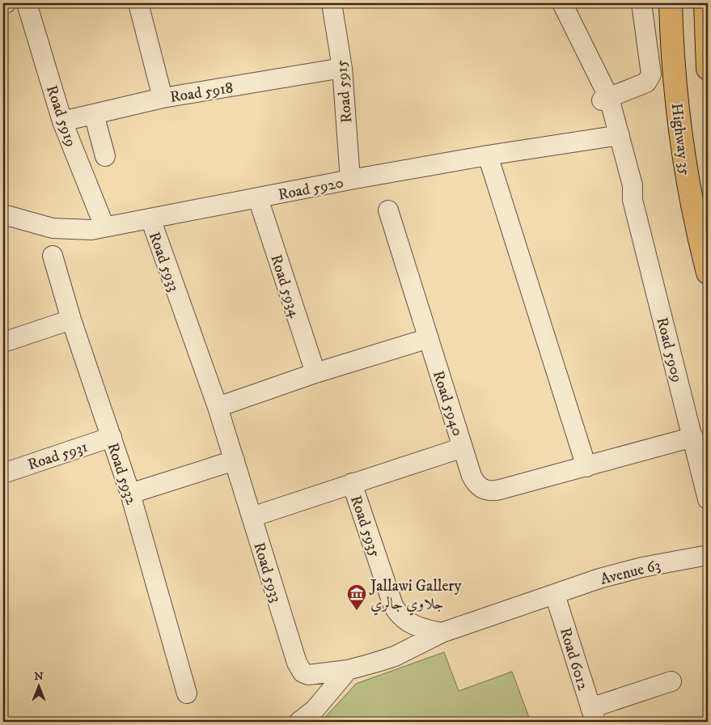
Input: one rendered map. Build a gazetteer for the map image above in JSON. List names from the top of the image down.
{
  "streets": {
    "main road": ["Highway 35"],
    "street": [
      "Road 5918",
      "Road 5915",
      "Road 5919",
      "Road 5920",
      "Road 5933",
      "Road 5934",
      "Road 5909",
      "Road 5940",
      "Road 5931",
      "Road 5932",
      "Road 5935",
      "Avenue 63",
      "Road 6012"
    ]
  },
  "crossings": [
    ["Road 5918", "Road 5915"],
    ["Road 5918", "Road 5919"],
    ["Road 5915", "Road 5920"],
    ["Road 5919", "Road 5920"],
    ["Road 5920", "Road 5933"],
    ["Road 5920", "Road 5934"],
    ["Road 5920", "Road 5909"],
    ["Road 5933", "Road 5935"],
    ["Road 5933", "Avenue 63"],
    ["Road 5933", "Road 6012"],
    ["Road 5909", "Road 5940"],
    ["Road 5931", "Road 5932"],
    ["Avenue 63", "Road 6012"]
  ],
  "places": {
    "museum": ["Jallawi Gallery جلاوي جالري"]
  },
  "north": "top"
}
